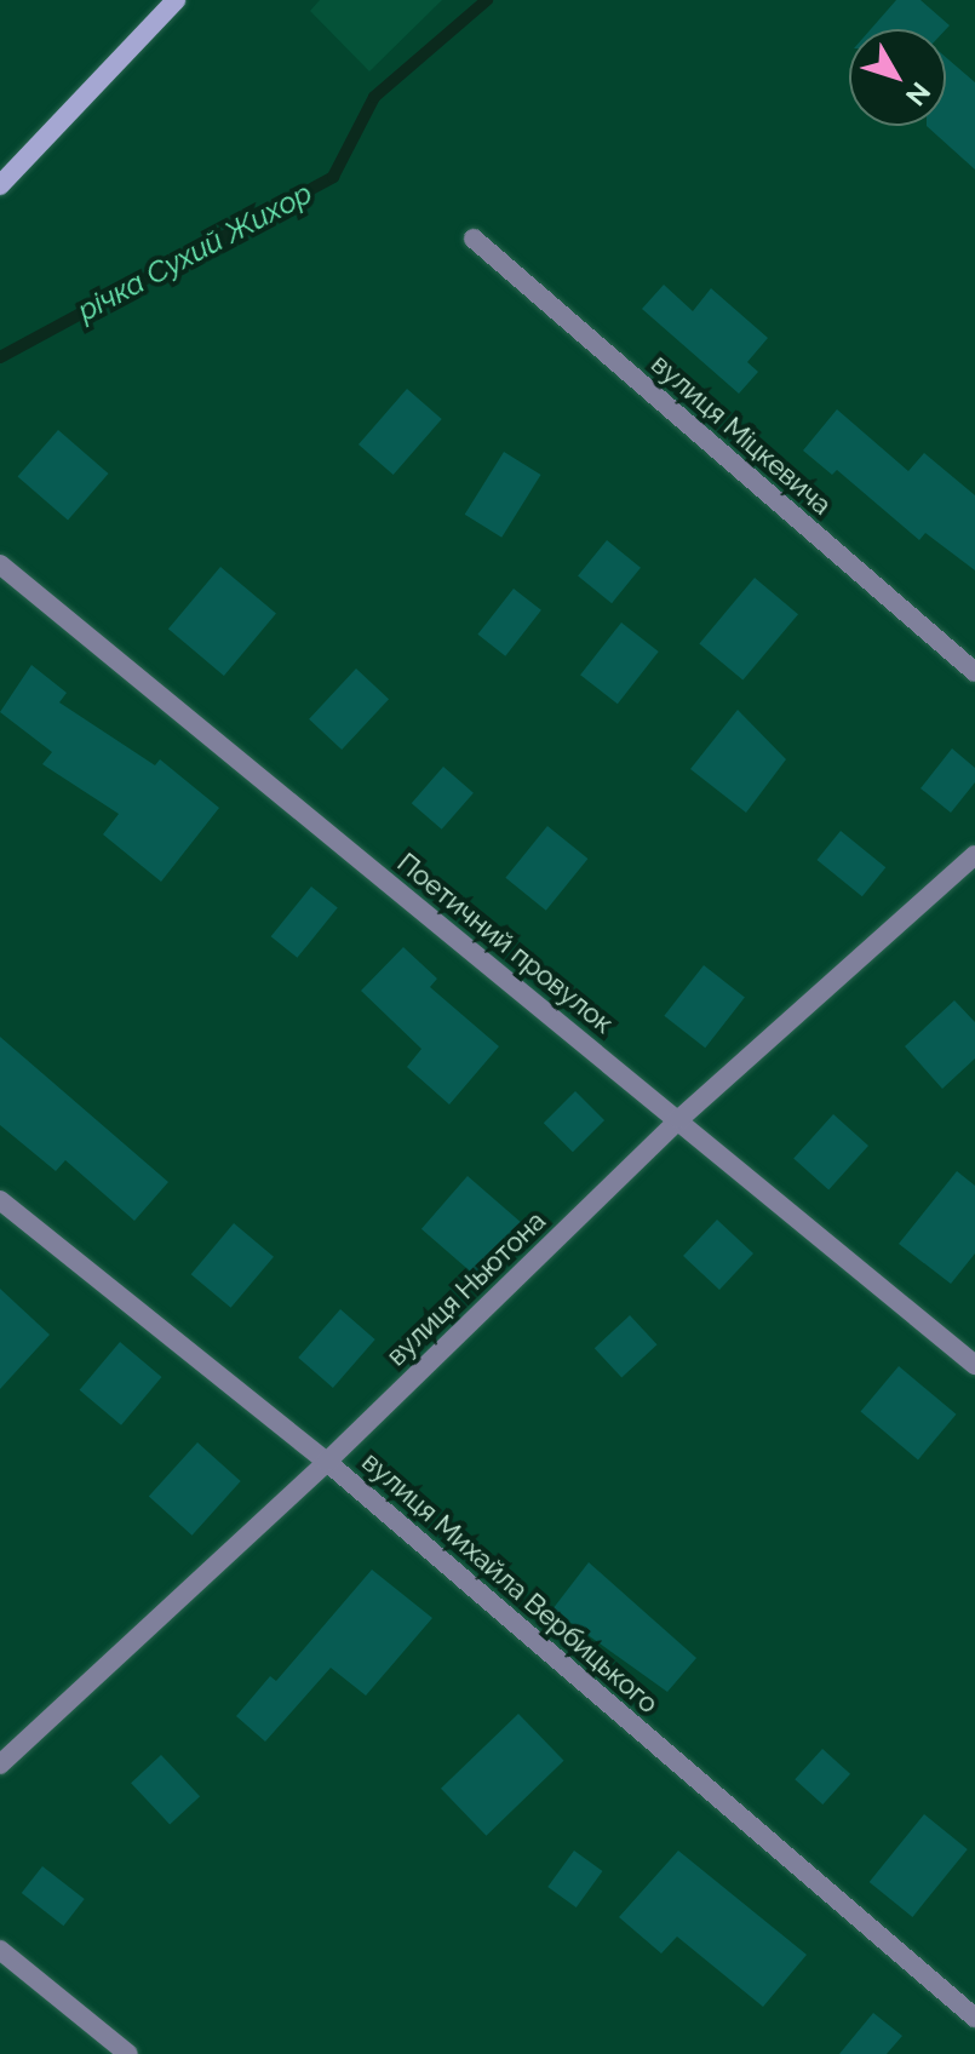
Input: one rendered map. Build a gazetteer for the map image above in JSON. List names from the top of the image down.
{
  "streets": {
    "street": [
      "вулиця Міцкевича",
      "Поетичний провулок",
      "вулиця Ньютона",
      "вулиця Михайла Вербицького"
    ]
  },
  "crossings": [
    ["Поетичний провулок", "вулиця Ньютона"],
    ["вулиця Ньютона", "вулиця Михайла Вербицького"]
  ],
  "water": ["річка Сухий Жихор"],
  "north": "bottom right"
}
